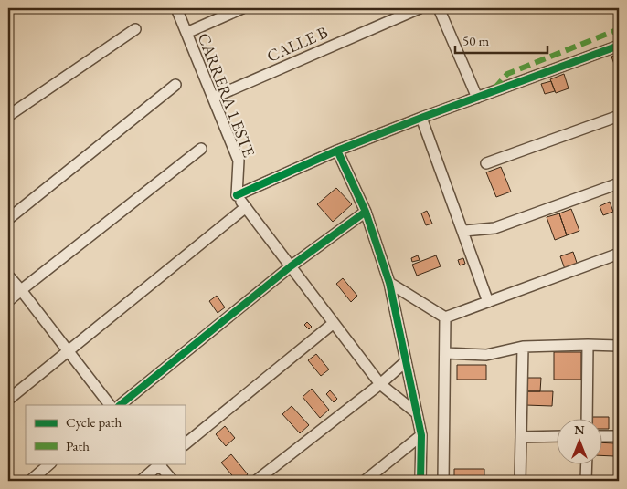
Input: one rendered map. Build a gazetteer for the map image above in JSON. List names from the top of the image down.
{
  "streets": {
    "street": ["CALLE B", "CARRERA 1 ESTE"]
  },
  "crossings": [
    ["CALLE B", "CARRERA 1 ESTE"]
  ],
  "legend": ["Cycle path", "Path"],
  "scale_bar": "50 m",
  "north": "top"
}
